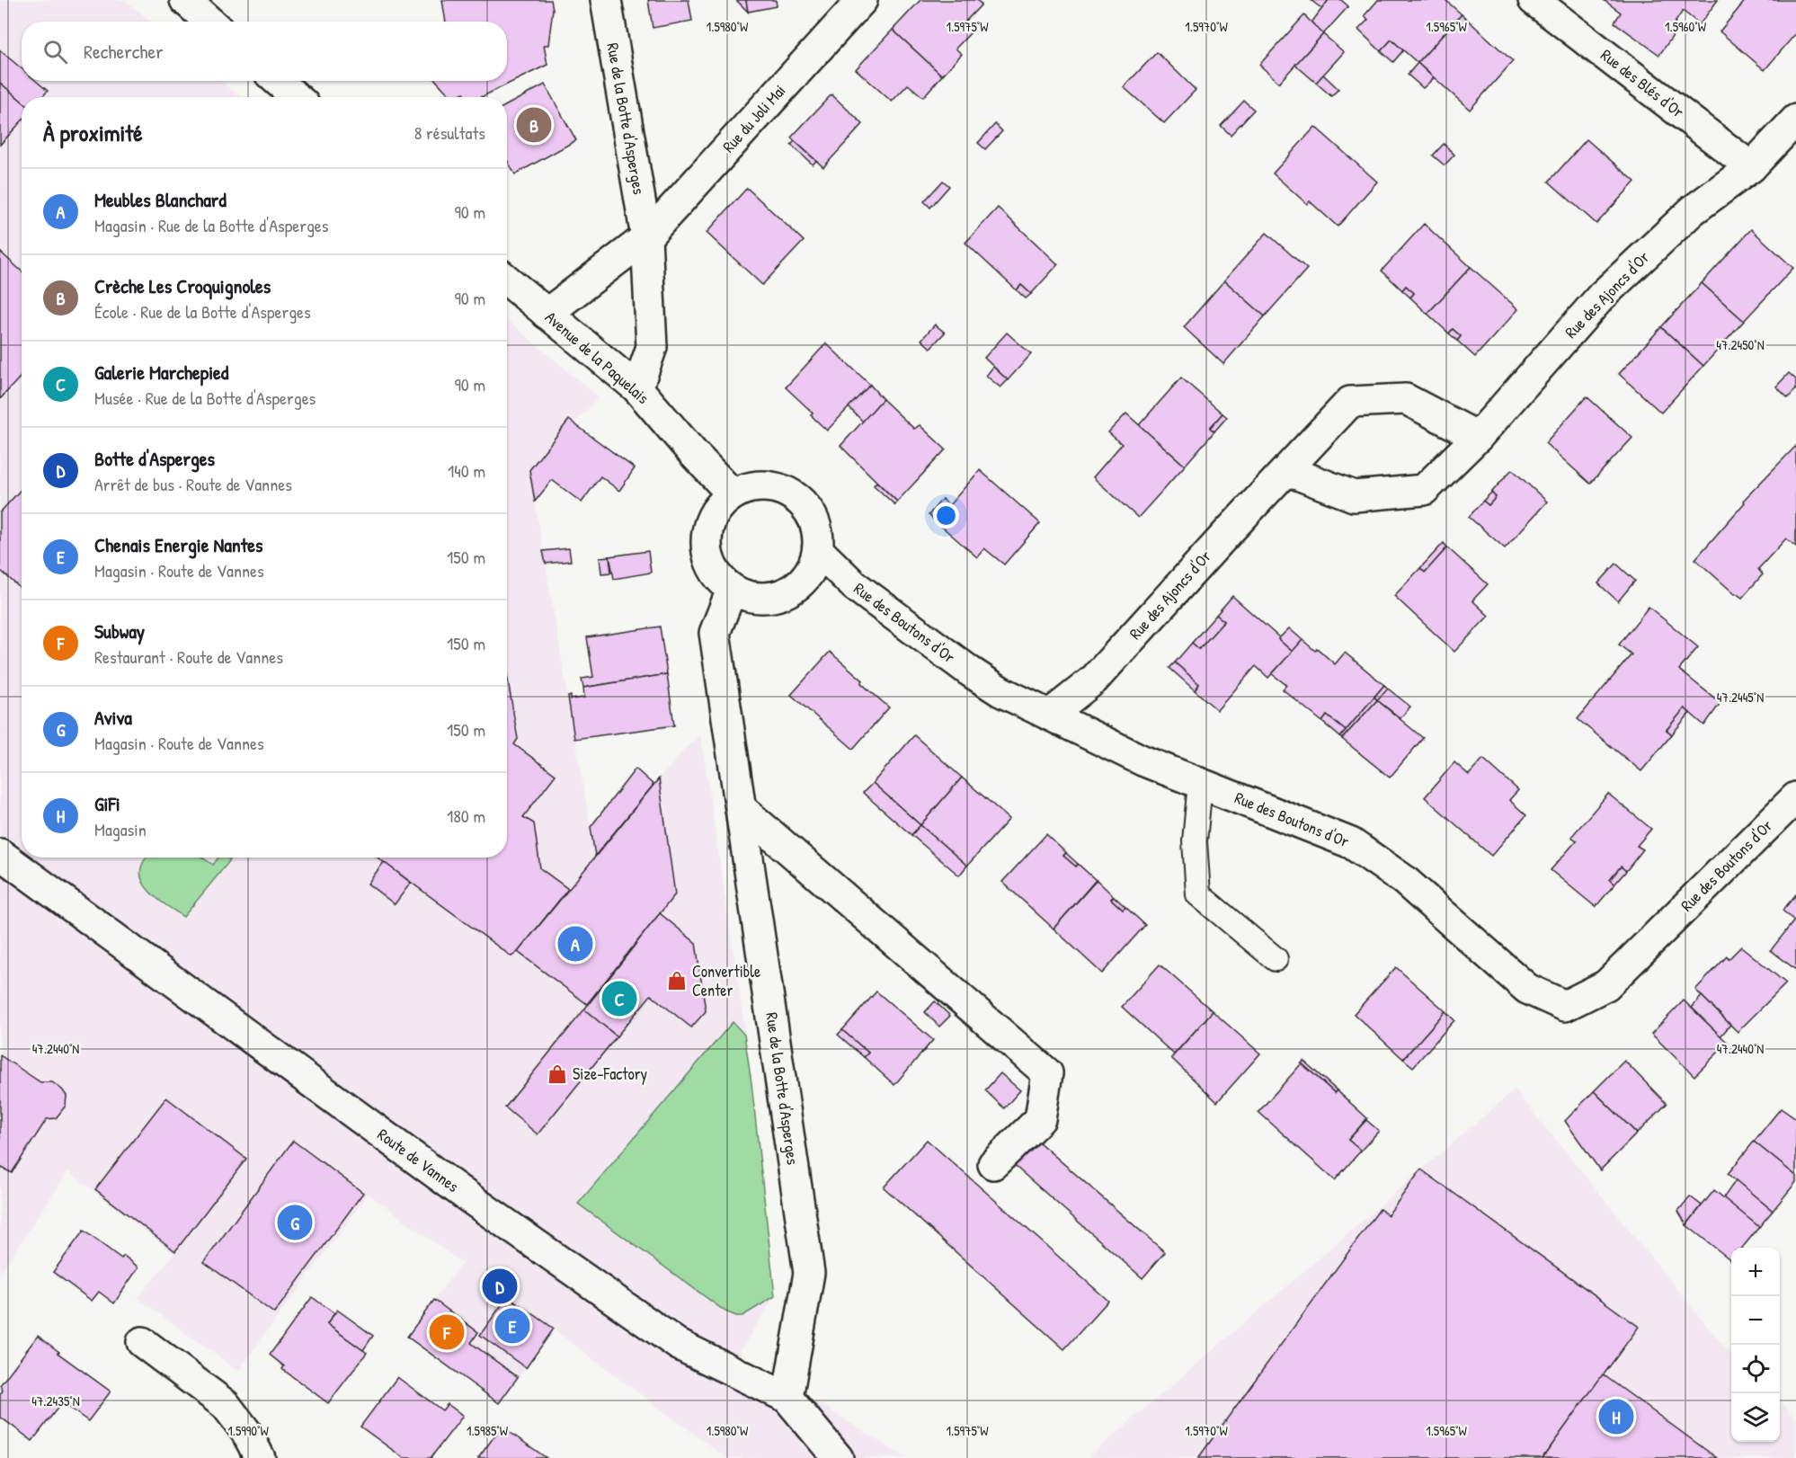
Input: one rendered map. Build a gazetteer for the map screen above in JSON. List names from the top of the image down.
{
  "streets": {
    "street": [
      "Rue des Blés d'Or",
      "Rue de la Botte d'Asperges",
      "Rue du Joli Mai",
      "Rue des Ajoncs d'Or",
      "Avenue de la Paquelais",
      "Rue des Boutons d'Or",
      "Route de Vannes"
    ]
  },
  "crossings": [
    ["Rue des Blés d'Or", "Rue des Ajoncs d'Or"],
    ["Rue de la Botte d'Asperges", "Rue du Joli Mai"],
    ["Rue de la Botte d'Asperges", "Avenue de la Paquelais"],
    ["Rue de la Botte d'Asperges", "Rue des Boutons d'Or"],
    ["Rue de la Botte d'Asperges", "Route de Vannes"],
    ["Rue des Ajoncs d'Or", "Rue des Boutons d'Or"],
    ["Avenue de la Paquelais", "Rue des Boutons d'Or"]
  ],
  "places": {
    "shop": ["Convertible Center", "Size-Factory"]
  },
  "page": {
    "search": "Rechercher",
    "heading": ["À proximité", "8 résultats"],
    "pins": [
      "B",
      "A",
      "C",
      "G",
      "D",
      "E",
      "F",
      "H"
    ],
    "list": [
      {
        "mark": "A",
        "name": "Meubles Blanchard",
        "note": "Magasin · Rue de la Botte d'Asperges",
        "value": "90 m"
      },
      {
        "mark": "B",
        "name": "Crèche Les Croquignoles",
        "note": "École · Rue de la Botte d'Asperges",
        "value": "90 m"
      },
      {
        "mark": "C",
        "name": "Galerie Marchepied",
        "note": "Musée · Rue de la Botte d'Asperges",
        "value": "90 m"
      },
      {
        "mark": "D",
        "name": "Botte d'Asperges",
        "note": "Arrêt de bus · Route de Vannes",
        "value": "140 m"
      },
      {
        "mark": "E",
        "name": "Chenais Energie Nantes",
        "note": "Magasin · Route de Vannes",
        "value": "150 m"
      },
      {
        "mark": "F",
        "name": "Subway",
        "note": "Restaurant · Route de Vannes",
        "value": "150 m"
      },
      {
        "mark": "G",
        "name": "Aviva",
        "note": "Magasin · Route de Vannes",
        "value": "150 m"
      },
      {
        "mark": "H",
        "name": "GiFi",
        "note": "Magasin",
        "value": "180 m"
      }
    ],
    "map_buttons": ["+", "−"]
  },
  "coordinates": [
    "1.5980°W",
    "1.5975°W",
    "1.5970°W",
    "1.5965°W",
    "1.5960°W",
    "47.2450°N",
    "47.2445°N",
    "47.2440°N",
    "47.2435°N",
    "1.5990°W",
    "1.5985°W"
  ]
}
